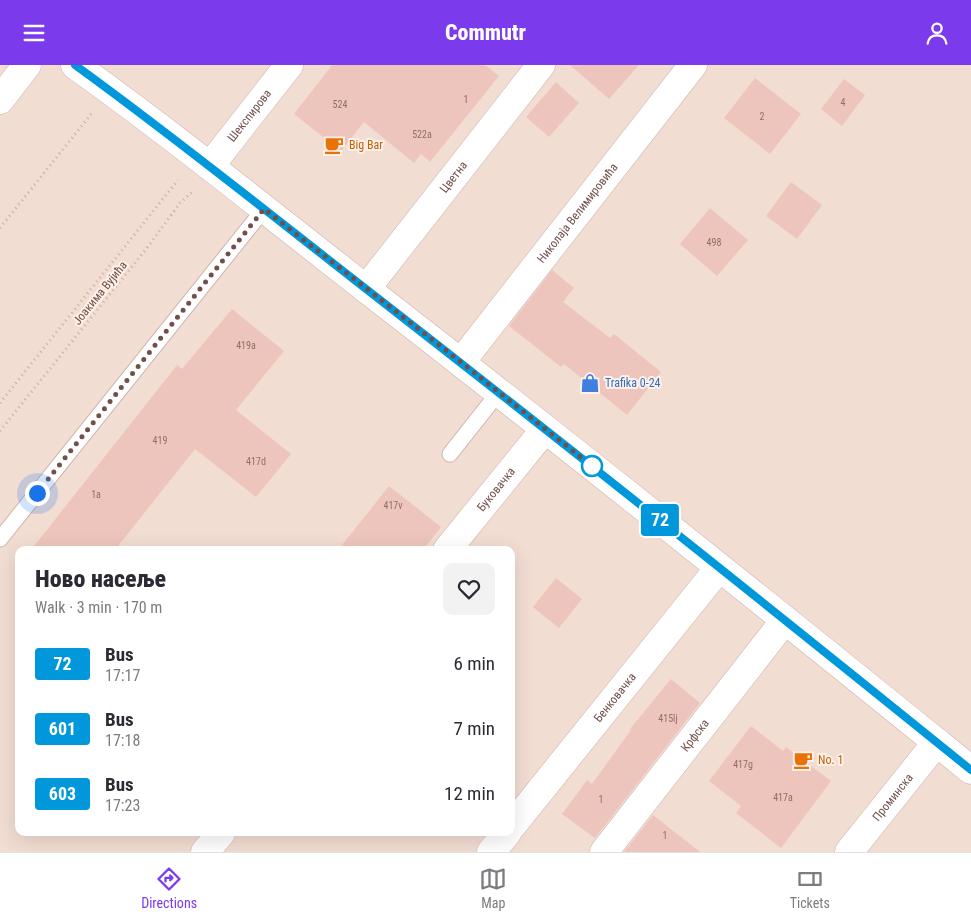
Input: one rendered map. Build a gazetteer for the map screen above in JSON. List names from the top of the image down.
{
  "streets": {
    "street": [
      "Шекспирова",
      "Цветна",
      "Николаја Велимировића",
      "Буковачка",
      "Бенковачка",
      "Крфска",
      "Проминска"
    ],
    "path": ["Јоакима Вујића"]
  },
  "crossings": [
    ["Шекспирова", "Јоакима Вујића"]
  ],
  "places": {
    "cafe": ["Big Bar", "No. 1"],
    "shop": ["Trafika 0-24"]
  },
  "lines": ["bus line 72"],
  "house_numbers": [
    "1",
    "4",
    "524",
    "2",
    "522a",
    "498",
    "419a",
    "419",
    "417d",
    "1a",
    "417v",
    "415lj",
    "417g",
    "417a",
    "1",
    "1"
  ],
  "page": {
    "header": "Commutr",
    "on_map": "72",
    "heading": ["Ново насеље", "Walk · 3 min · 170 m"],
    "list": [
      {
        "mark": "72",
        "name": "Bus",
        "note": "17:17",
        "value": "6 min"
      },
      {
        "mark": "601",
        "name": "Bus",
        "note": "17:18",
        "value": "7 min"
      },
      {
        "mark": "603",
        "name": "Bus",
        "note": "17:23",
        "value": "12 min"
      }
    ],
    "tabs": ["Directions", "Map", "Tickets"]
  }
}
